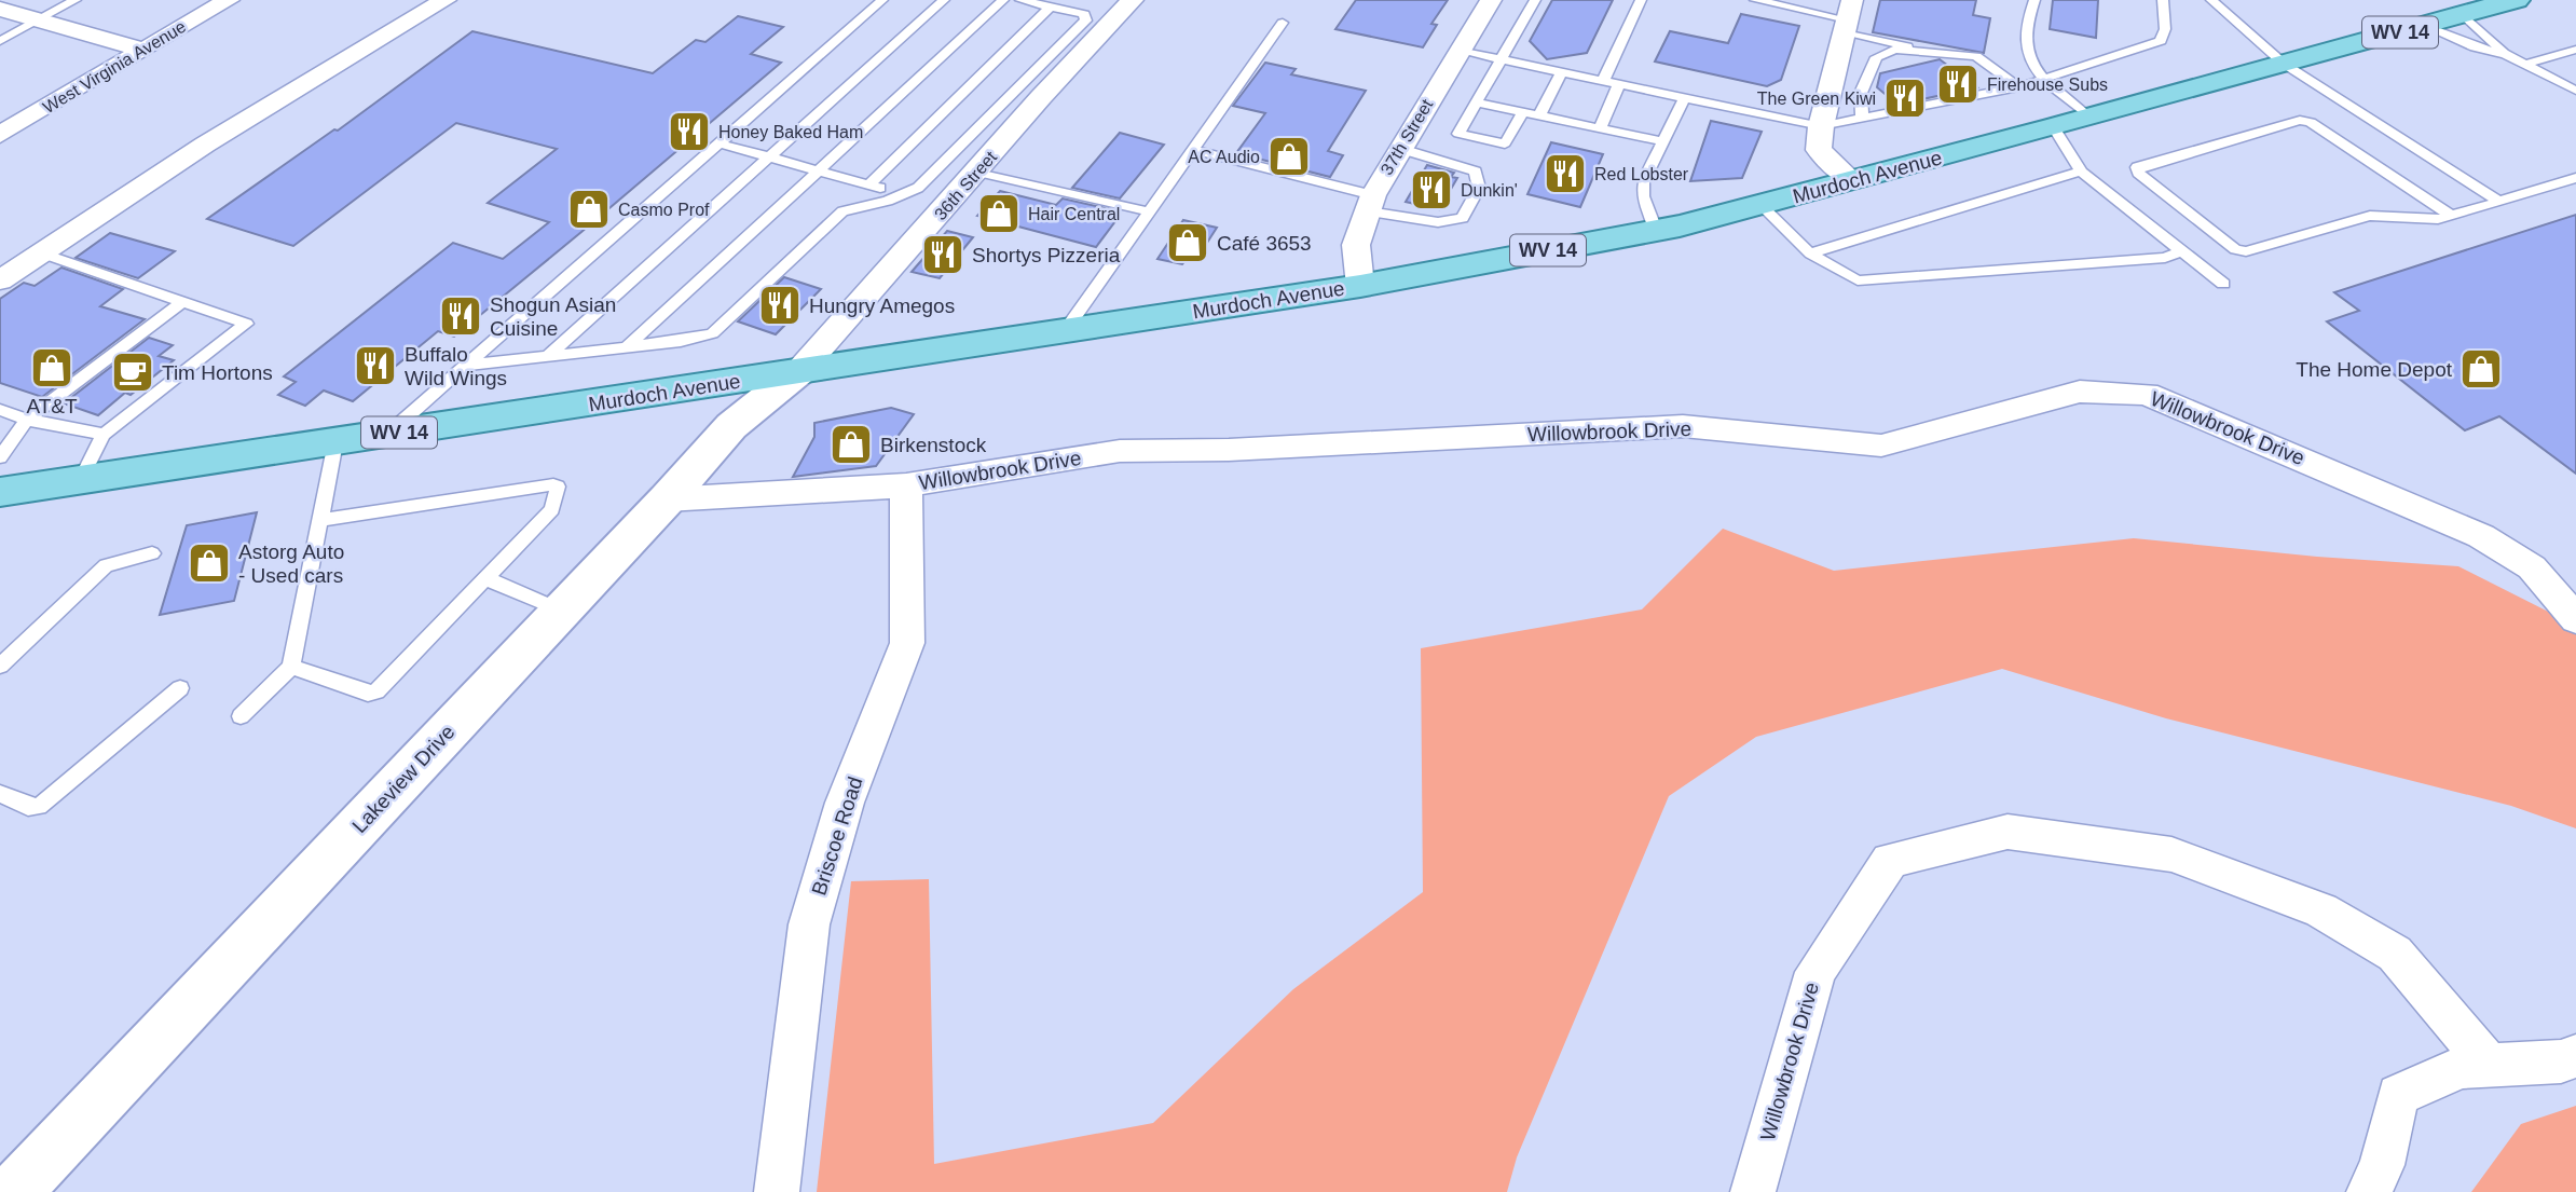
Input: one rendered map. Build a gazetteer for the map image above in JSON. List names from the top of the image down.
{
  "streets": {
    "main road": ["WV 14", "Murdoch Avenue"],
    "street": [
      "West Virginia Avenue",
      "37th Street",
      "36th Street",
      "Willowbrook Drive",
      "Lakeview Drive",
      "Briscoe Road"
    ]
  },
  "crossings": [
    ["37th Street", "Murdoch Avenue"],
    ["Murdoch Avenue", "36th Street"],
    ["Murdoch Avenue", "Lakeview Drive"],
    ["36th Street", "Lakeview Drive"],
    ["Willowbrook Drive", "Lakeview Drive"],
    ["Willowbrook Drive", "Briscoe Road"]
  ],
  "places": {
    "restaurant": [
      "Firehouse Subs",
      "The Green Kiwi",
      "Honey Baked Ham",
      "Red Lobster",
      "Dunkin'",
      "Shortys Pizzeria",
      "Hungry Amegos",
      "Shogun Asian Cuisine",
      "Buffalo Wild Wings"
    ],
    "shop": [
      "AC Audio",
      "Casmo Prof",
      "Hair Central",
      "Café 3653",
      "AT&T",
      "The Home Depot",
      "Birkenstock",
      "Astorg Auto - Used cars"
    ],
    "cafe": ["Tim Hortons"]
  }
}
